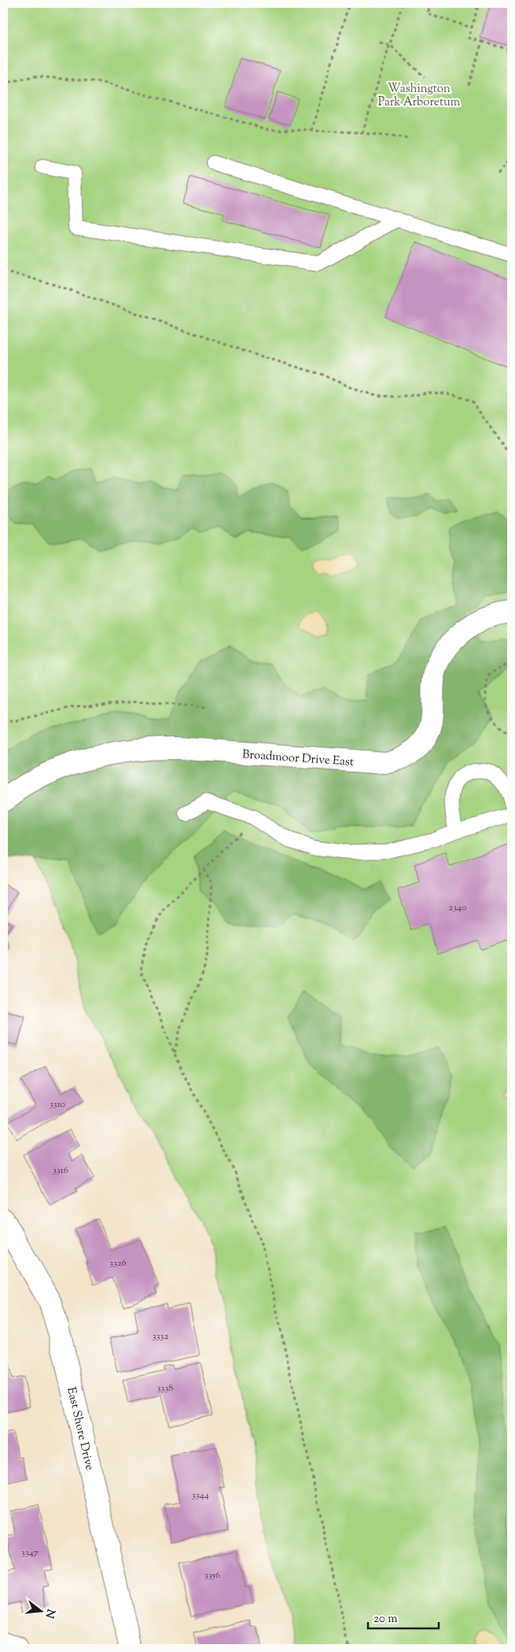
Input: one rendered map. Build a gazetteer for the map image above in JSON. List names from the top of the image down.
{
  "streets": {
    "street": ["Broadmoor Drive East", "East Shore Drive"]
  },
  "parks": ["Washington Park Arboretum"],
  "house_numbers": [
    "2340",
    "3310",
    "3316",
    "3326",
    "3332",
    "3338",
    "3344",
    "3347",
    "3356"
  ],
  "scale_bar": "20 m",
  "north": "right"
}
